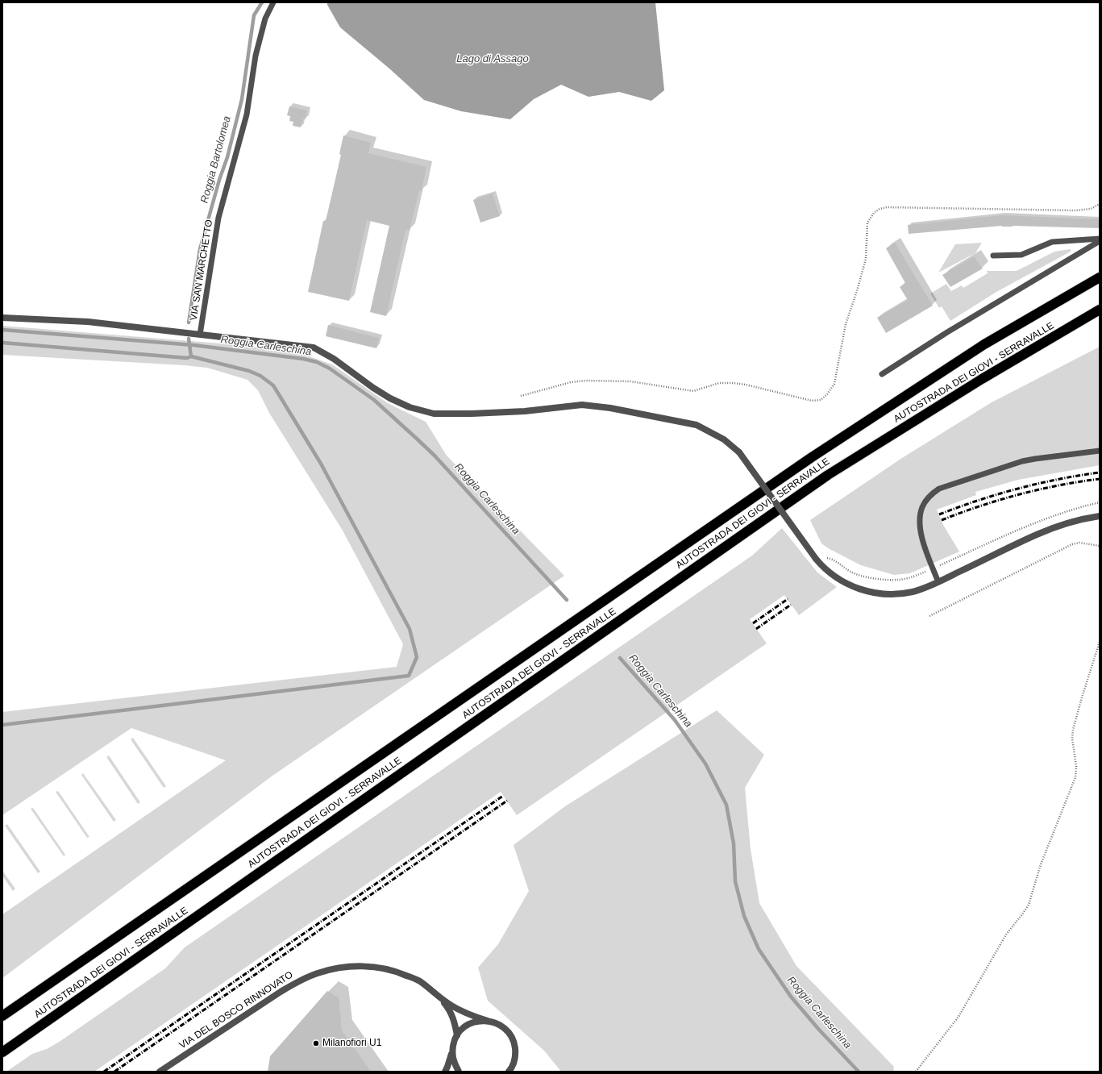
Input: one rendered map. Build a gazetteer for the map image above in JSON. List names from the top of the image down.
{
  "streets": {
    "highway": ["AUTOSTRADA DEI GIOVI - SERRAVALLE"],
    "street": ["VIA DEL BOSCO RINNOVATO"],
    "lane": ["VIA SAN MARCHETTO"]
  },
  "water": ["Lago di Assago", "Roggia Bartolomea", "Roggia Carleschina"],
  "places": ["Milanofiori U1"]
}
